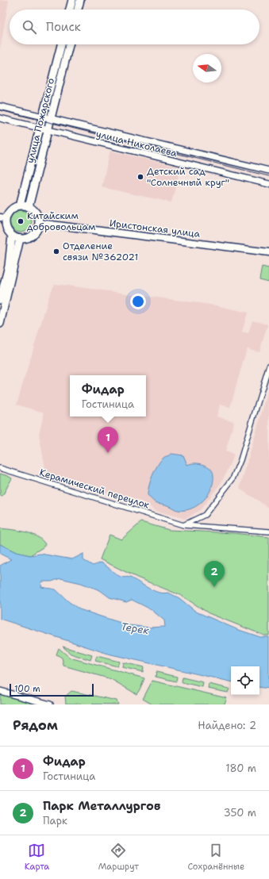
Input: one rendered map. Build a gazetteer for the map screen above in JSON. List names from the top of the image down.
{
  "streets": {
    "main road": ["улица Пожарского", "Иристонская улица"],
    "street": ["улица Николаева", "Керамический переулок"]
  },
  "crossings": [
    ["улица Пожарского", "улица Николаева"],
    ["улица Пожарского", "Иристонская улица"]
  ],
  "water": ["Терек"],
  "places": ["Детский сад \"Солнечный круг\"", "Китайским добровольцам", "Отделение связи №362021"],
  "scale_bar": "100 m",
  "north": "left",
  "page": {
    "search": "Поиск",
    "popup": ["Фидар", "Гостиница"],
    "pins": ["1", "2"],
    "scale": "100 m",
    "heading": ["Рядом", "Найдено: 2"],
    "list": [
      {
        "mark": "1",
        "name": "Фидар",
        "note": "Гостиница",
        "value": "180 m"
      },
      {
        "mark": "2",
        "name": "Парк Металлургов",
        "note": "Парк",
        "value": "350 m"
      }
    ],
    "nav": ["Карта", "Маршрут", "Сохранённые"]
  }
}
